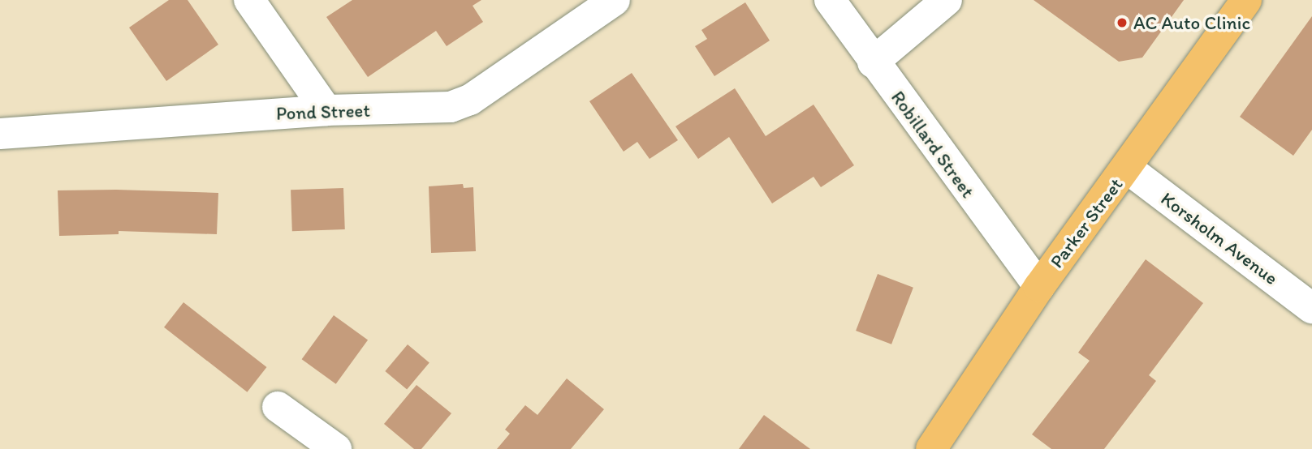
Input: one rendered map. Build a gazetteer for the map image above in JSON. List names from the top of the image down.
{
  "streets": {
    "main road": ["Parker Street"],
    "street": ["Pond Street", "Robillard Street", "Korsholm Avenue"]
  },
  "crossings": [
    ["Robillard Street", "Parker Street"],
    ["Parker Street", "Korsholm Avenue"]
  ],
  "places": ["AC Auto Clinic"]
}
